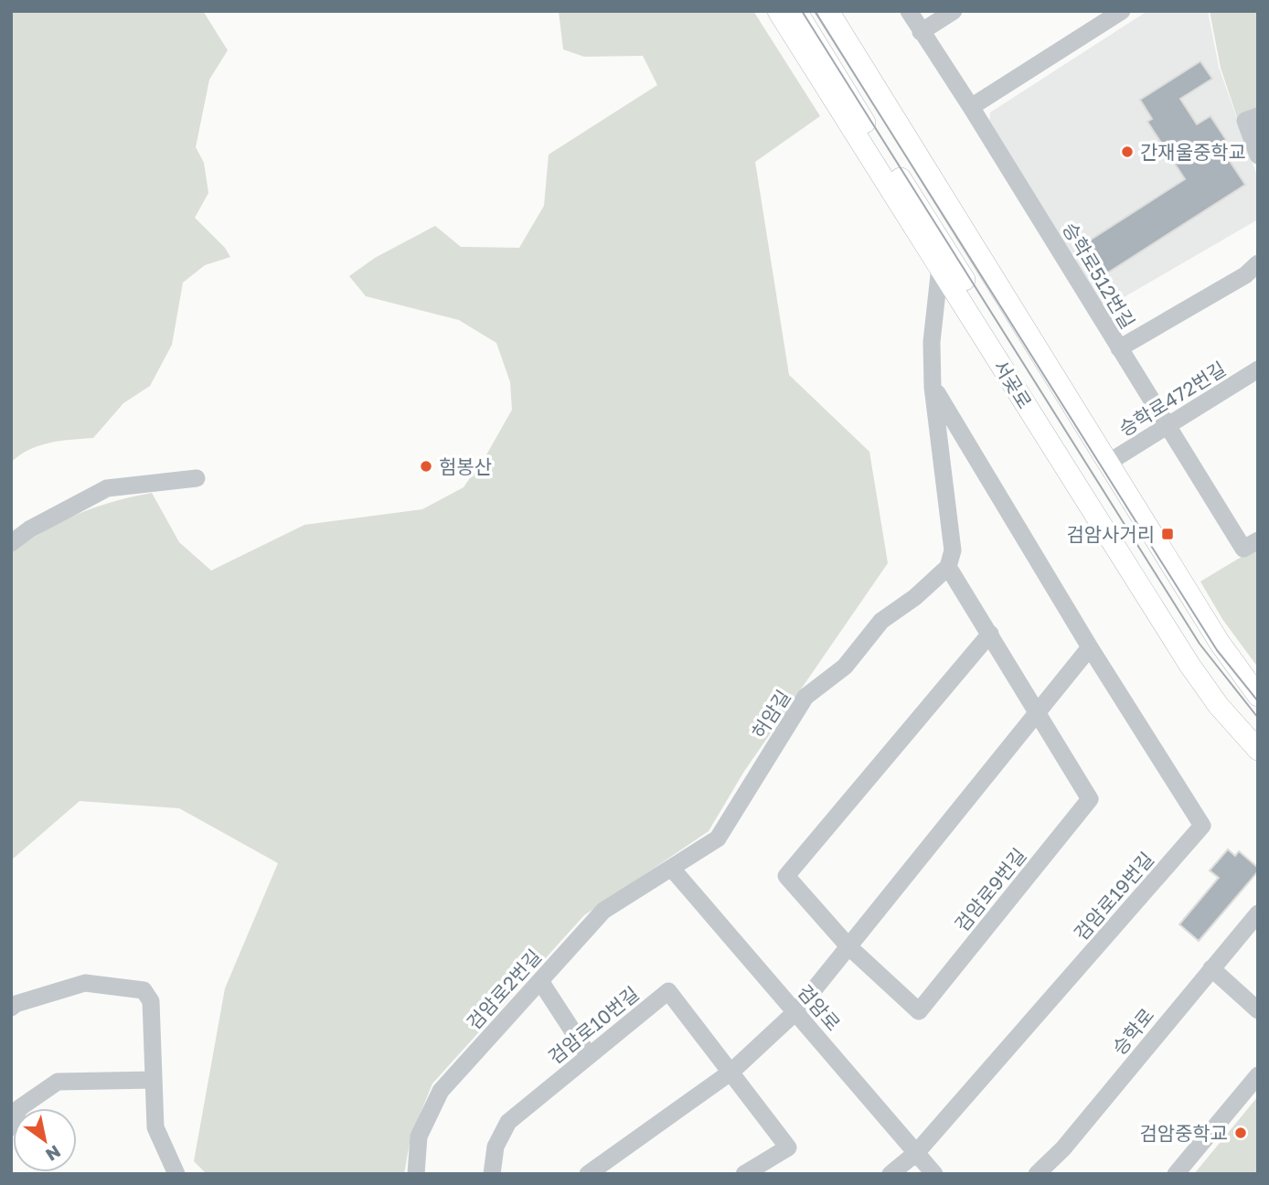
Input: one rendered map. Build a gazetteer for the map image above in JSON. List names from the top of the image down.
{
  "streets": {
    "main road": ["서곶로"],
    "street": [
      "승학로512번길",
      "승학로472번길",
      "허암길",
      "검암로9번길",
      "검암로19번길",
      "검암로2번길",
      "검암로",
      "검암로10번길",
      "승학로"
    ]
  },
  "crossings": [
    ["승학로512번길", "승학로472번길"],
    ["서곶로", "승학로472번길"],
    ["허암길", "검암로2번길"],
    ["허암길", "검암로"],
    ["검암로19번길", "검암로"],
    ["검암로2번길", "검암로"]
  ],
  "places": {
    "other": ["간재울중학교", "험봉산", "검암중학교"],
    "transit": ["검암사거리"]
  },
  "north": "bottom right"
}
